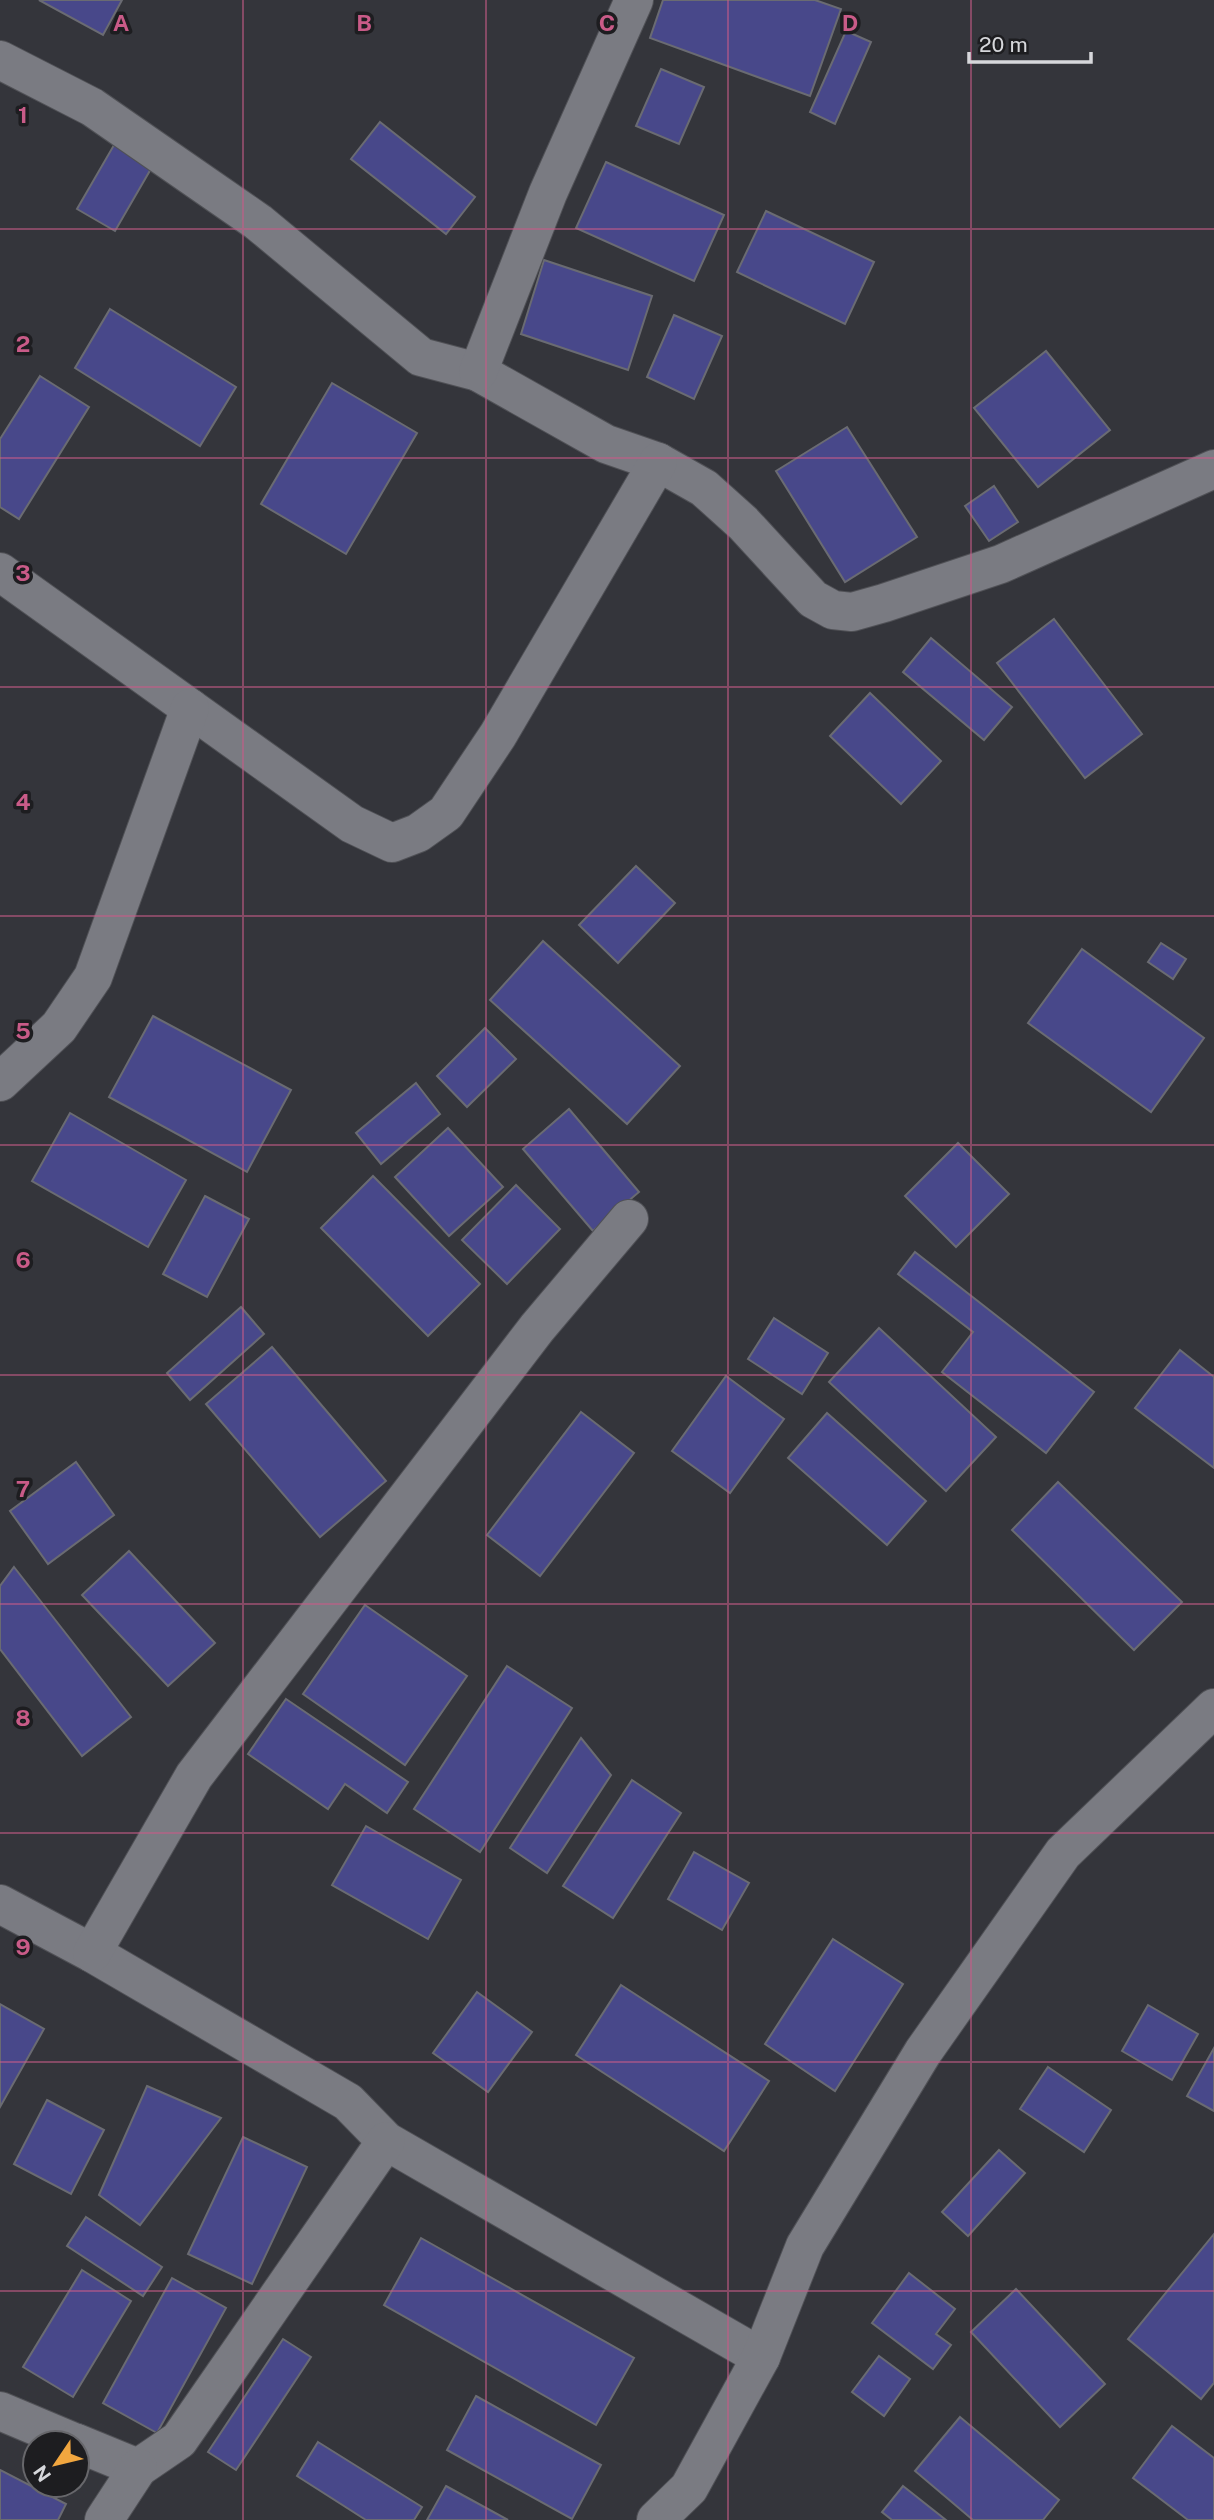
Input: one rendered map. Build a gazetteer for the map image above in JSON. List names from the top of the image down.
{
  "scale_bar": "20 m",
  "north": "bottom left",
  "grid": {
    "columns": [
      "A",
      "B",
      "C",
      "D"
    ],
    "rows": [
      "1",
      "2",
      "3",
      "4",
      "5",
      "6",
      "7",
      "8",
      "9"
    ]
  }
}
